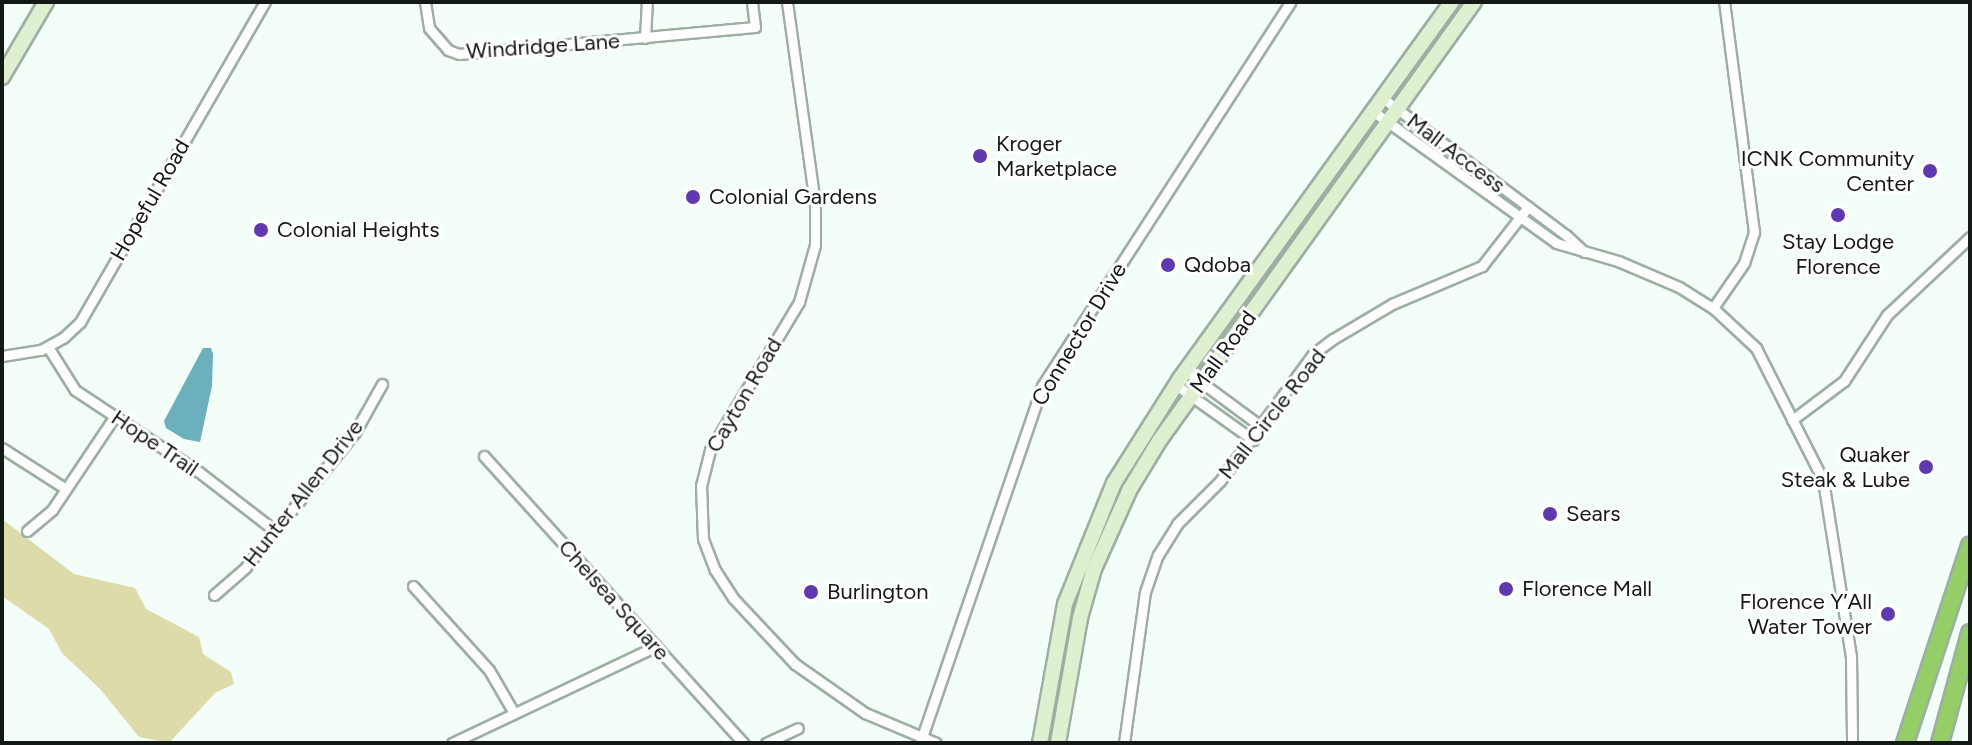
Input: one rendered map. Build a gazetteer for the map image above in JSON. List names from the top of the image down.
{
  "streets": {
    "main road": ["Mall Road"],
    "street": [
      "Windridge Lane",
      "Mall Access",
      "Hopeful Road",
      "Connector Drive",
      "Cayton Road",
      "Mall Circle Road",
      "Hope Trail",
      "Hunter Allen Drive",
      "Chelsea Square"
    ]
  },
  "crossings": [
    ["Mall Access", "Mall Road"],
    ["Mall Access", "Mall Circle Road"],
    ["Hopeful Road", "Hope Trail"],
    ["Connector Drive", "Cayton Road"],
    ["Hope Trail", "Hunter Allen Drive"]
  ],
  "places": [
    "Kroger Marketplace",
    "ICNK Community Center",
    "Colonial Gardens",
    "Stay Lodge Florence",
    "Colonial Heights",
    "Qdoba",
    "Quaker Steak & Lube",
    "Sears",
    "Florence Mall",
    "Burlington",
    "Florence Y’All Water Tower"
  ]
}
